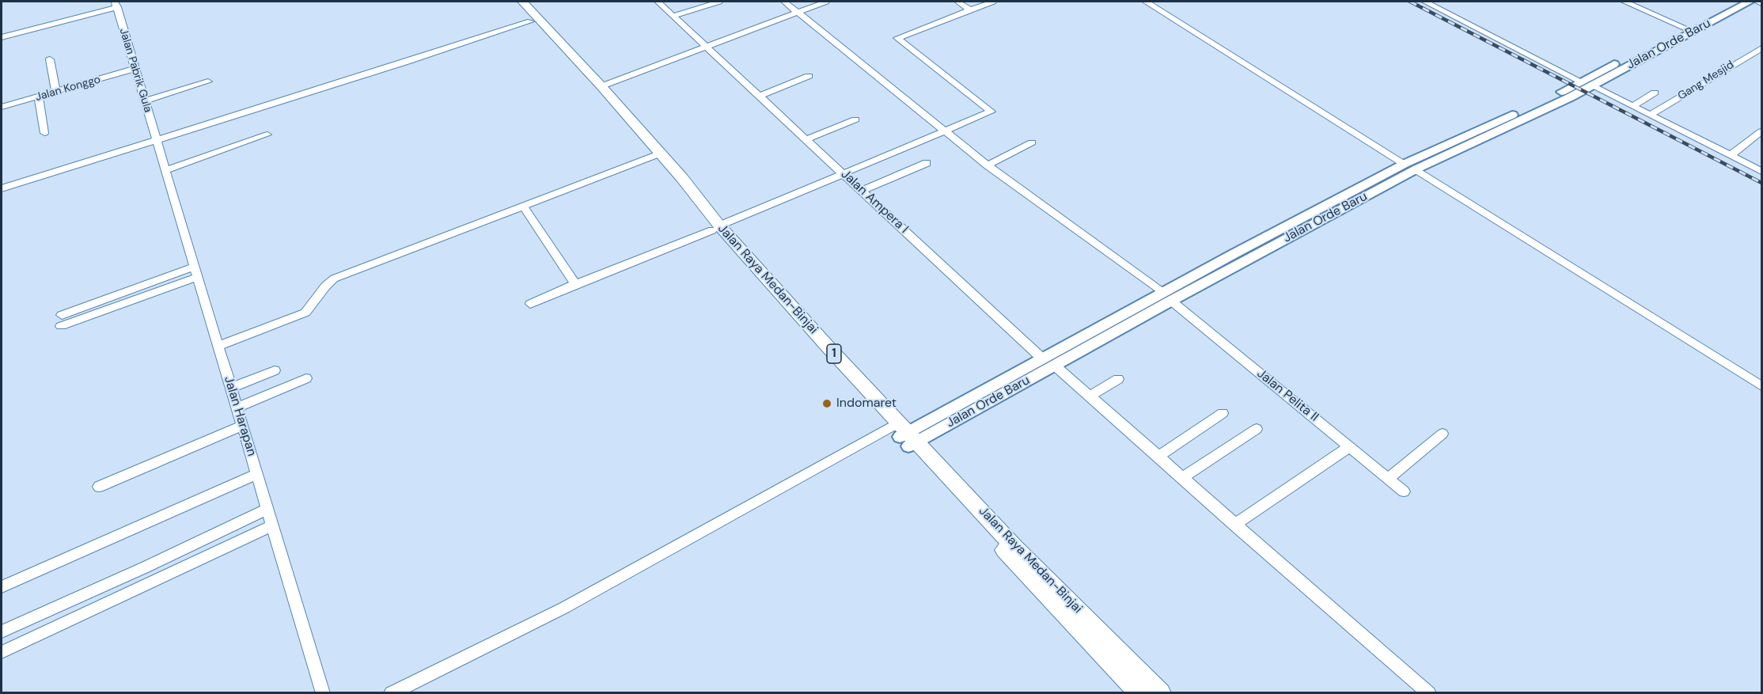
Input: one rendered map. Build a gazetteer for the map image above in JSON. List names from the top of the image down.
{
  "streets": {
    "highway": ["Jalan Raya Medan-Binjai", "1"],
    "main road": ["Jalan Orde Baru"],
    "street": [
      "Jalan Pabrik Gula",
      "Gang Mesjid",
      "Jalan Konggo",
      "Jalan Ampera I",
      "Jalan Pelita II",
      "Jalan Harapan"
    ]
  },
  "crossings": [
    ["Jalan Orde Baru", "Jalan Ampera I"],
    ["Jalan Orde Baru", "Jalan Raya Medan-Binjai"],
    ["Jalan Orde Baru", "Jalan Pelita II"],
    ["Jalan Pabrik Gula", "Jalan Konggo"],
    ["Jalan Pabrik Gula", "Jalan Harapan"]
  ],
  "places": ["Indomaret"]
}
